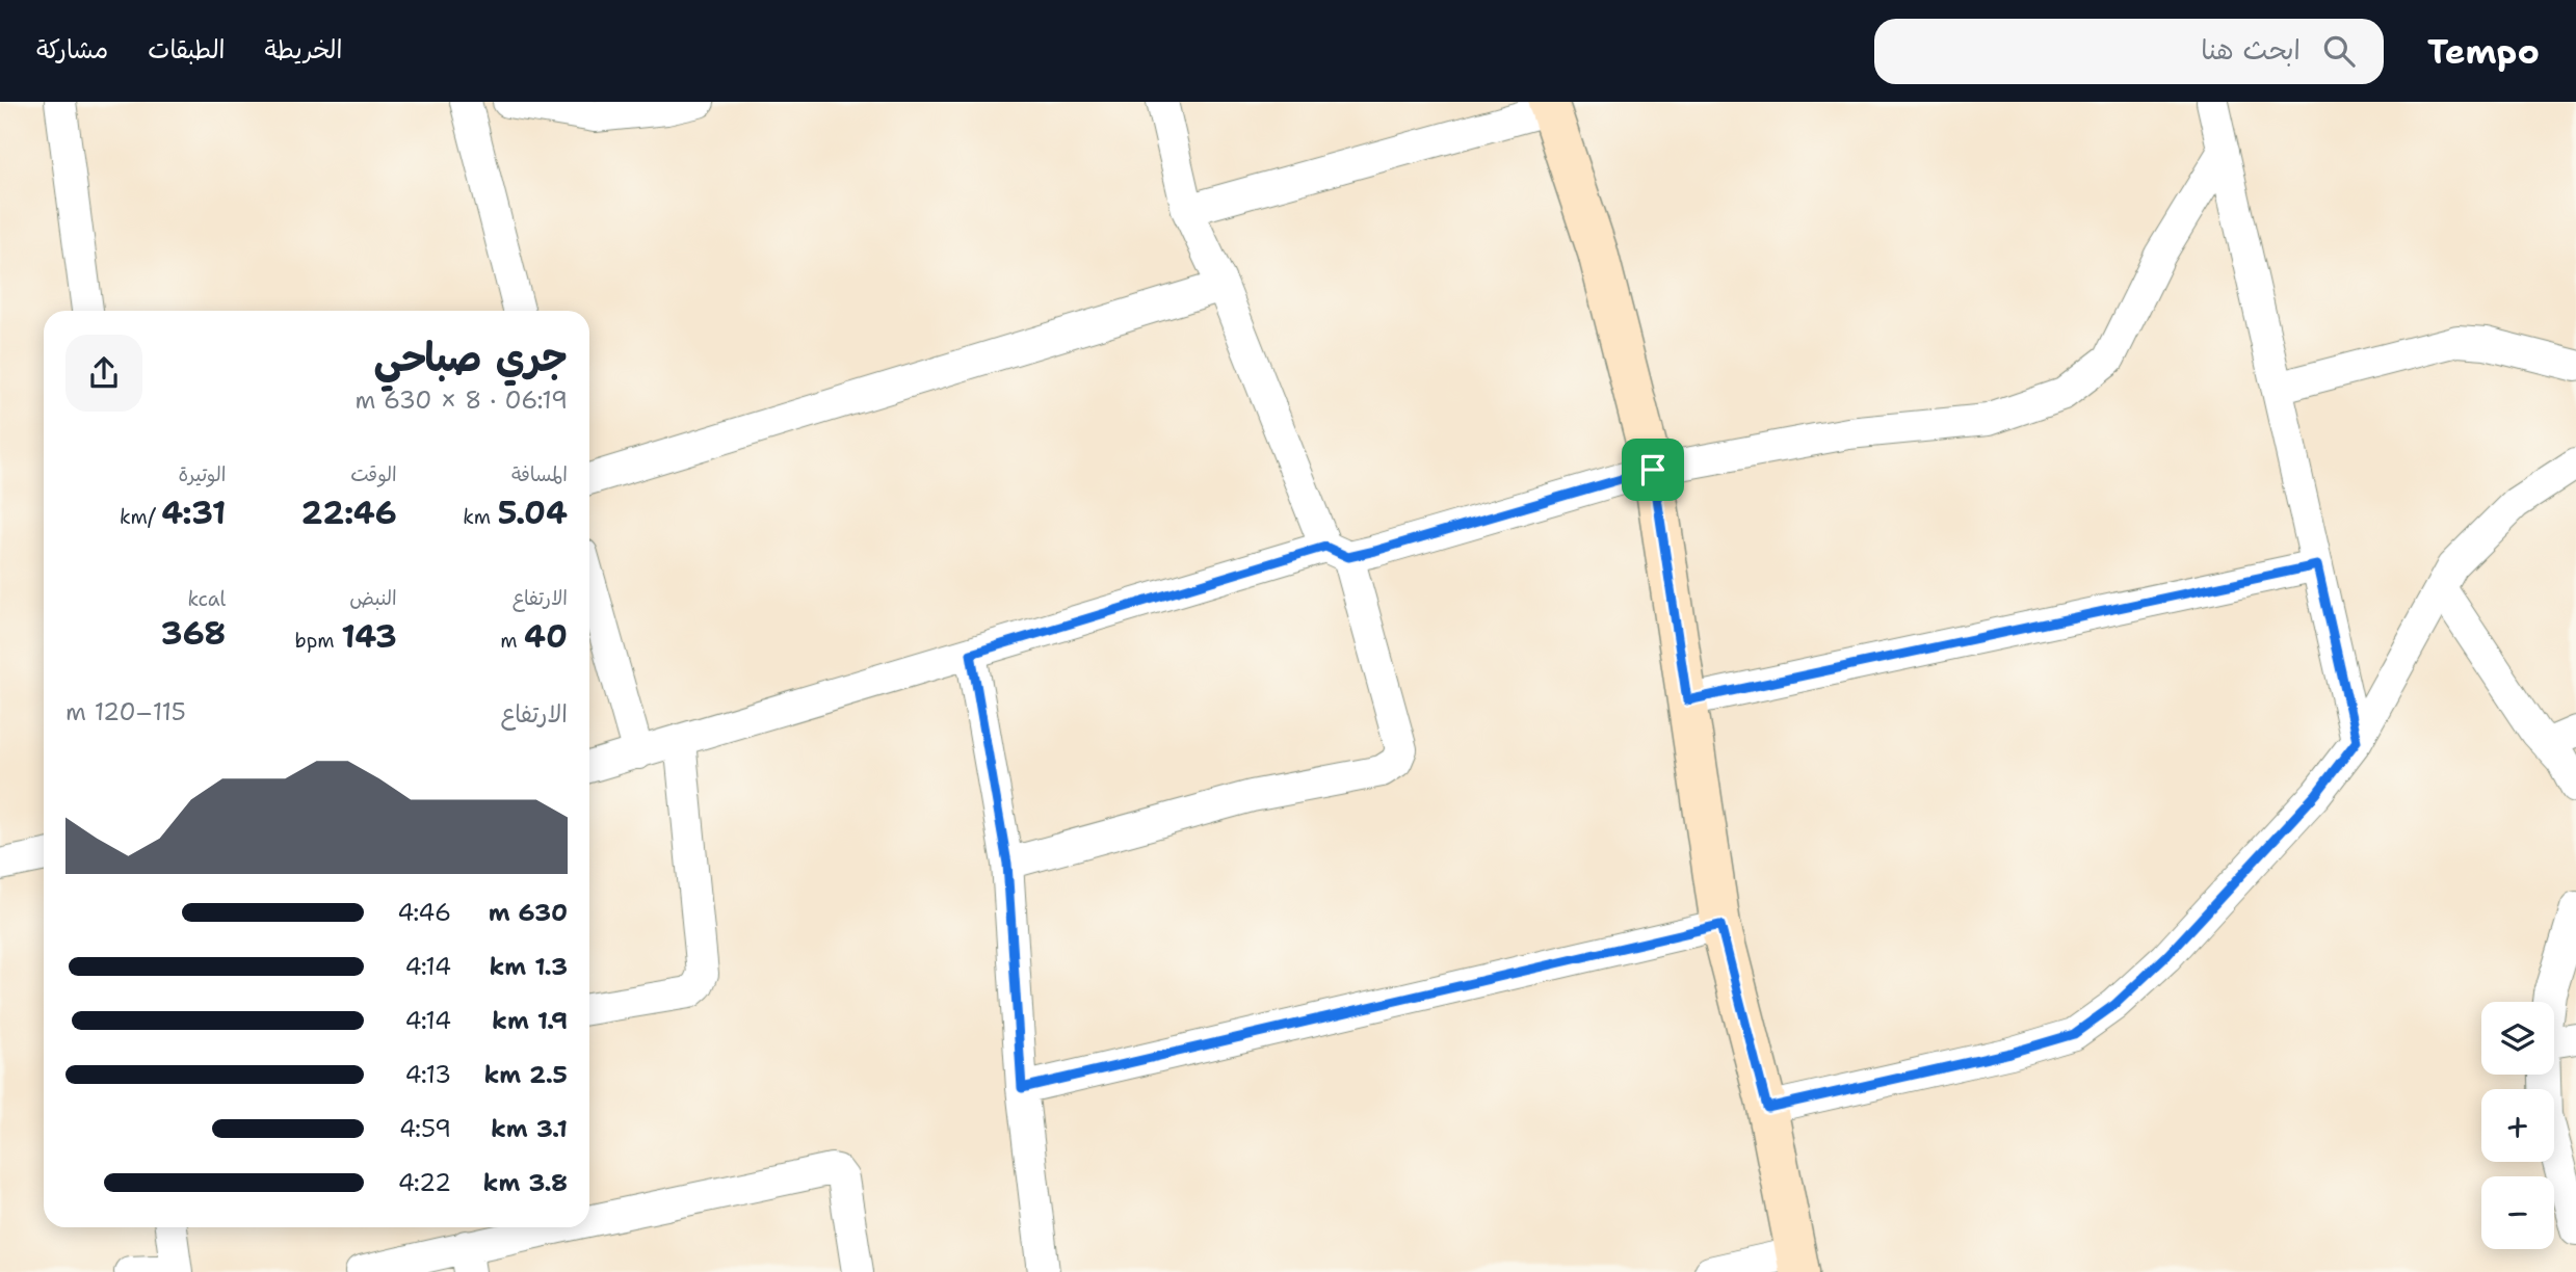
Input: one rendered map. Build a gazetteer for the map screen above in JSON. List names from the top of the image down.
{
  "page": {
    "header": "Tempo",
    "search": "ابحث هنا",
    "nav": ["الخريطة", "الطبقات", "مشاركة"],
    "heading": ["جري صباحي", "06:19 · 8 × 630 m"],
    "stats": [
      ["المسافة", "5.04 km"],
      ["الوقت", "22:46"],
      ["الوتيرة", "4:31 /km"],
      ["الارتفاع", "40 m"],
      ["النبض", "143 bpm"],
      ["kcal", "368"]
    ],
    "chart": ["الارتفاع", "115–120 m"],
    "list": [
      {
        "name": "630 m",
        "note": "4:46"
      },
      {
        "name": "1.3 km",
        "note": "4:14"
      },
      {
        "name": "1.9 km",
        "note": "4:14"
      },
      {
        "name": "2.5 km",
        "note": "4:13"
      },
      {
        "name": "3.1 km",
        "note": "4:59"
      },
      {
        "name": "3.8 km",
        "note": "4:22"
      }
    ],
    "map_buttons": ["+", "−"]
  }
}
